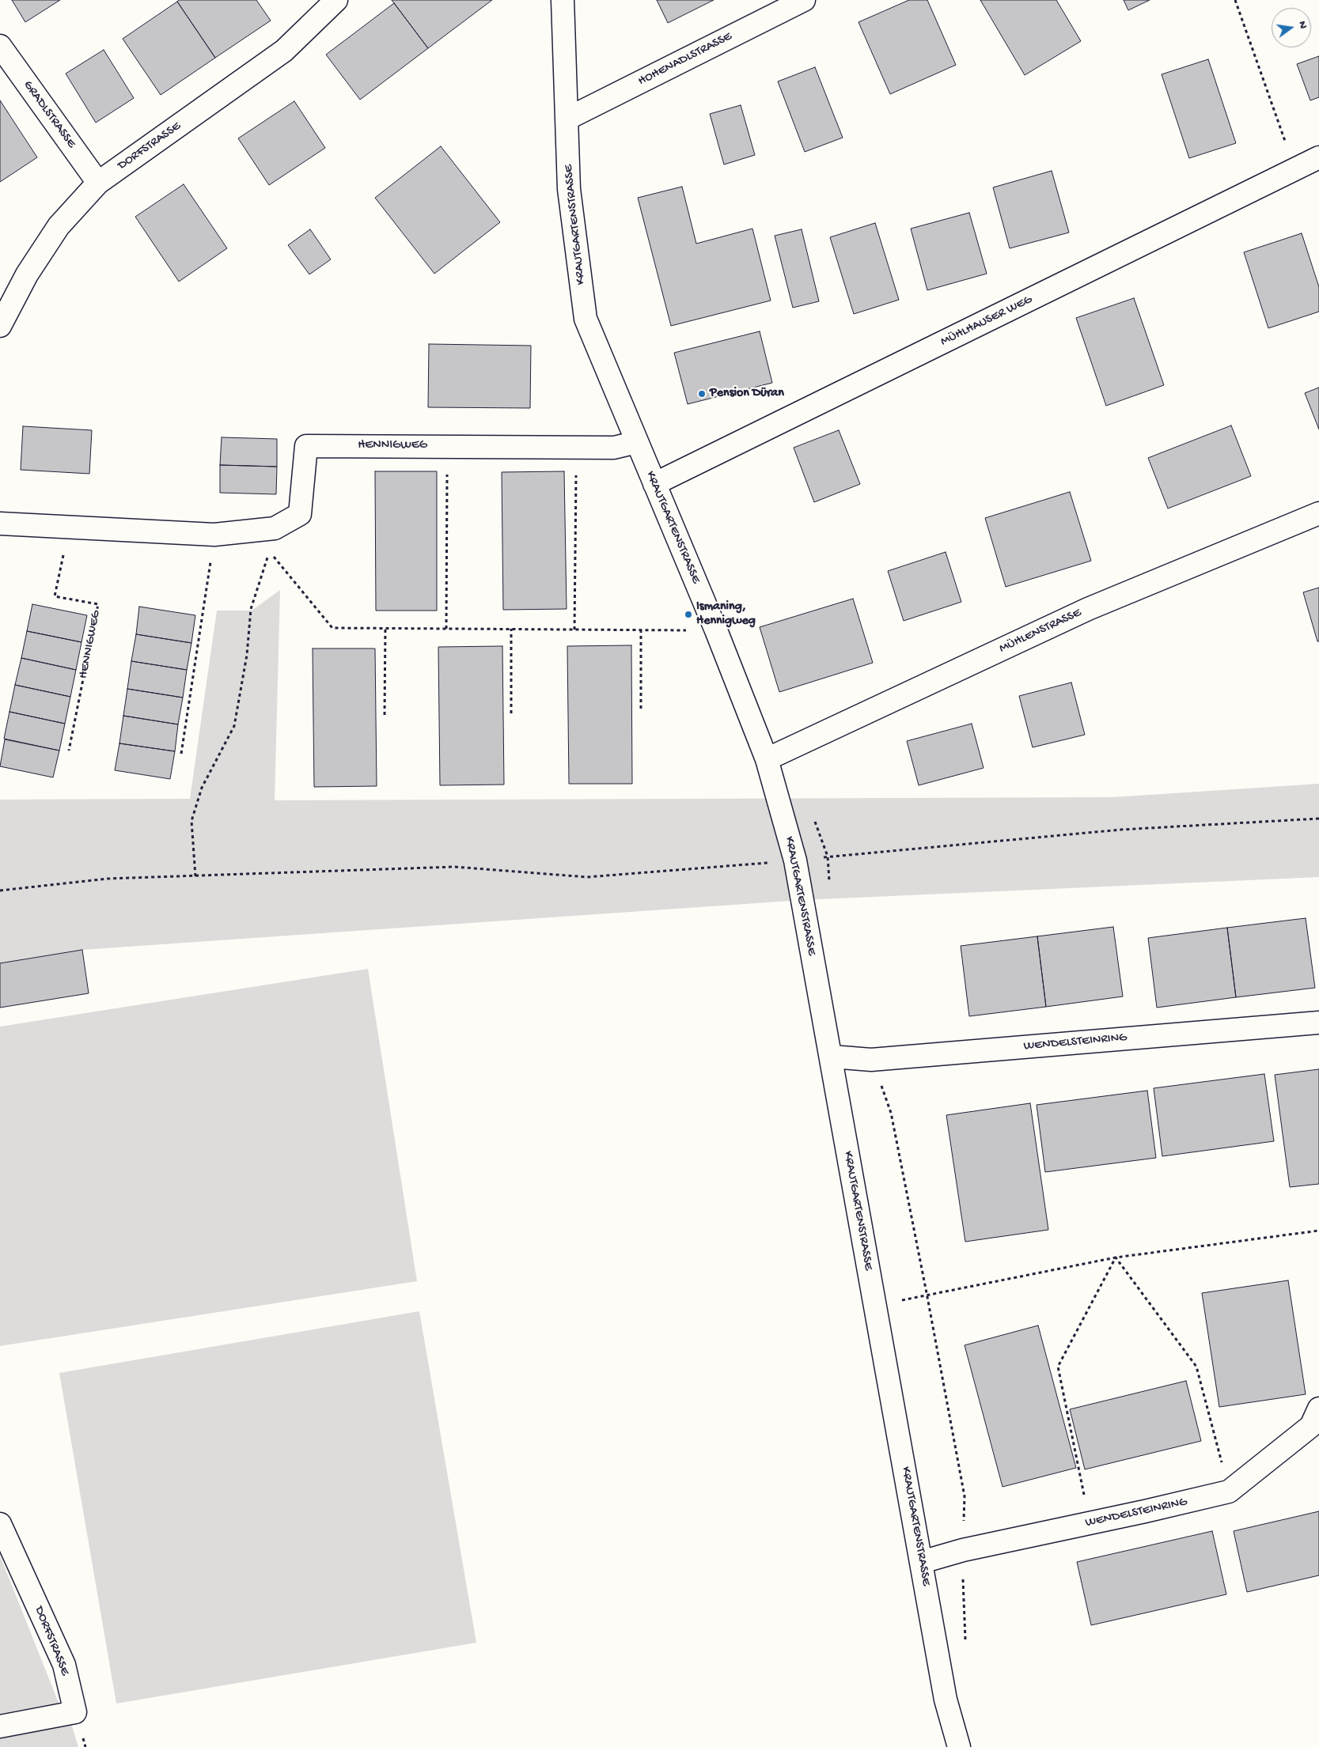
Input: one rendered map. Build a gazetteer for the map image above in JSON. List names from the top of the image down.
{
  "streets": {
    "street": [
      "HOHENADLSTRASSE",
      "GRADLSTRASSE",
      "DORFSTRASSE",
      "KRAUTGARTENSTRASSE",
      "MÜHLHAUSER WEG",
      "HENNIGWEG",
      "MÜHLENSTRASSE",
      "WENDELSTEINRING"
    ]
  },
  "crossings": [
    ["HOHENADLSTRASSE", "KRAUTGARTENSTRASSE"],
    ["GRADLSTRASSE", "DORFSTRASSE"],
    ["KRAUTGARTENSTRASSE", "MÜHLHAUSER WEG"],
    ["KRAUTGARTENSTRASSE", "HENNIGWEG"],
    ["KRAUTGARTENSTRASSE", "MÜHLENSTRASSE"],
    ["KRAUTGARTENSTRASSE", "WENDELSTEINRING"]
  ],
  "places": ["Pension Düran", "Ismaning, Hennigweg"],
  "north": "right"
}
